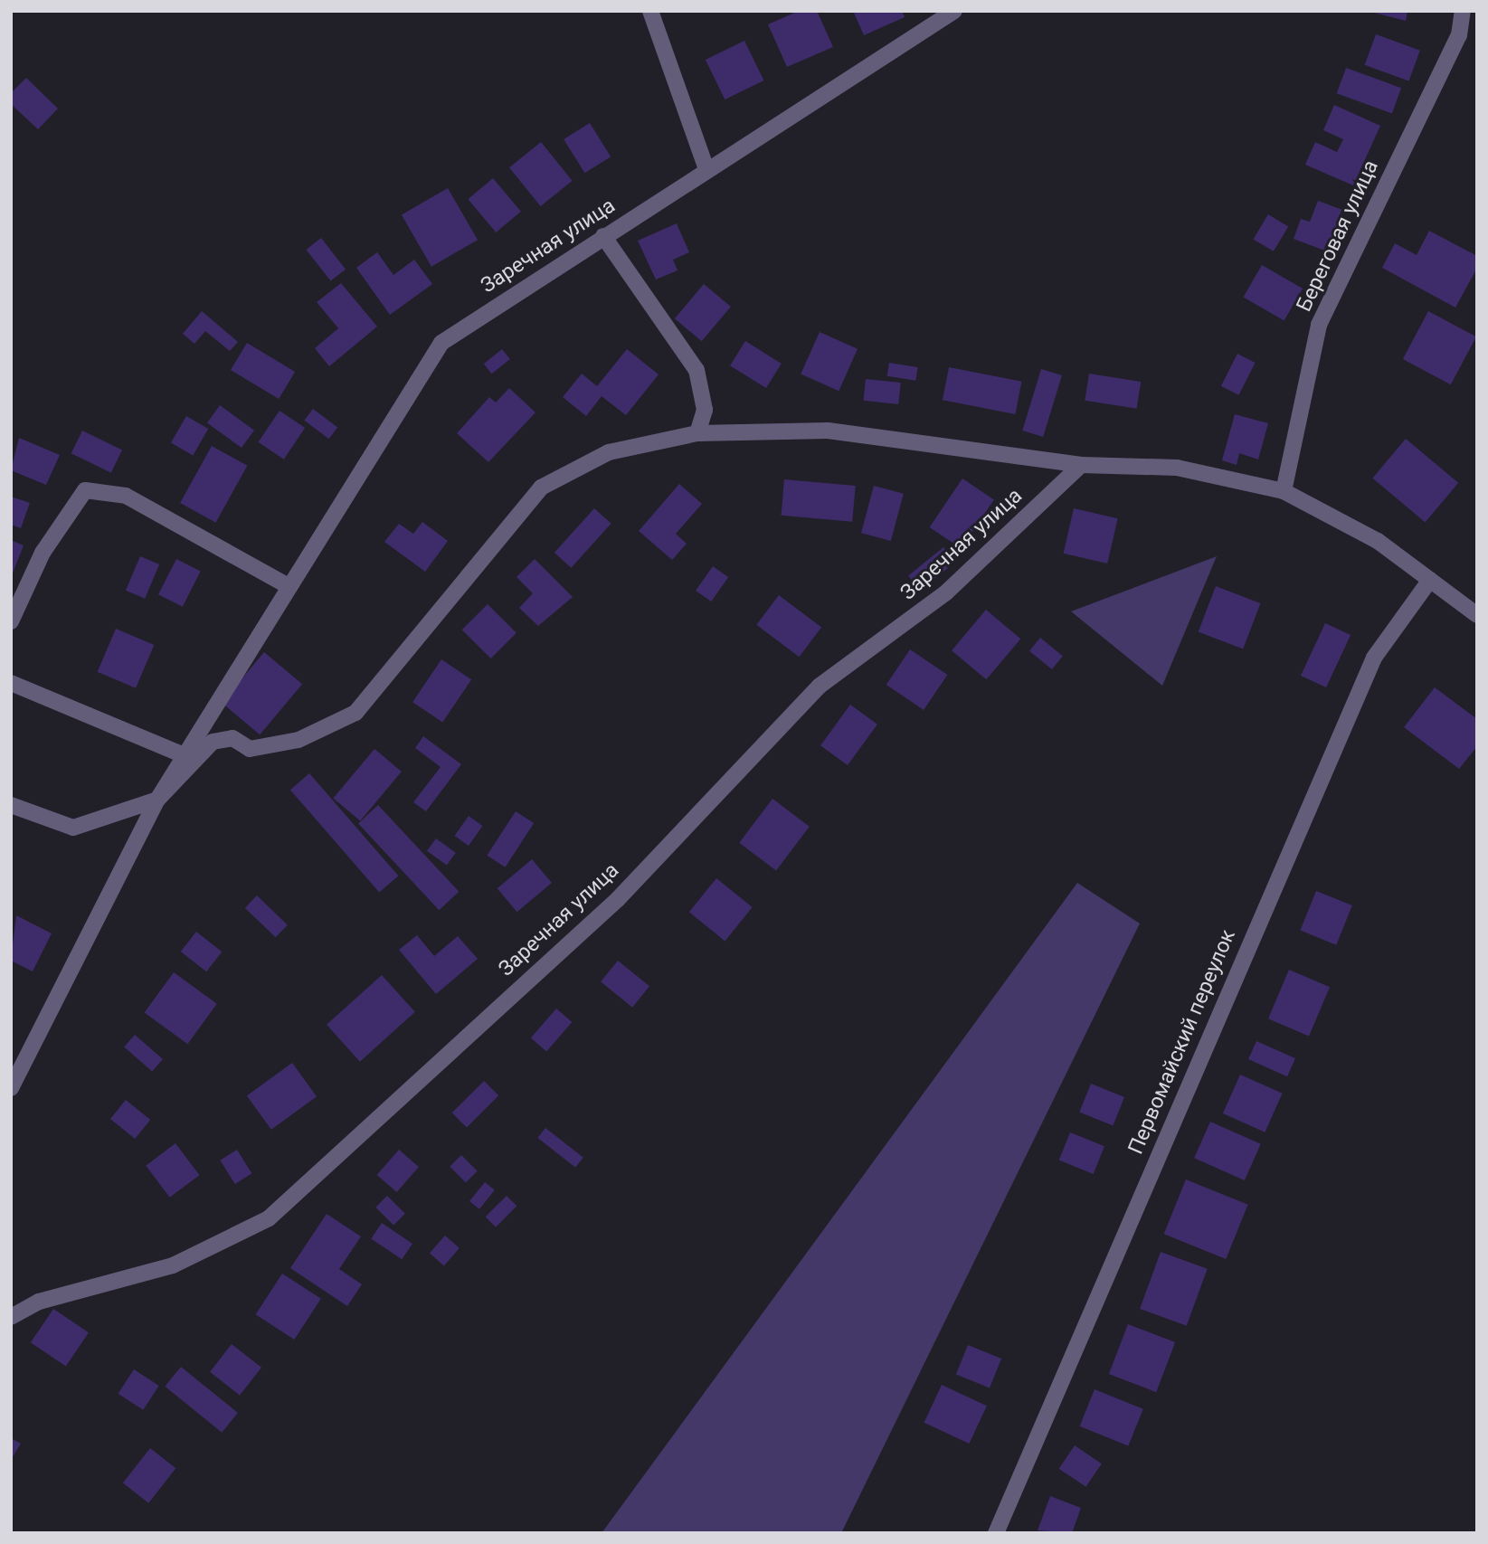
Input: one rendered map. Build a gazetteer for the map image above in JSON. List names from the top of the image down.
{
  "streets": {
    "street": ["Береговая улица", "Заречная улица", "Первомайский переулок"]
  },
  "crossings": [
    ["Береговая улица", "Заречная улица"],
    ["Заречная улица", "Первомайский переулок"]
  ]
}
